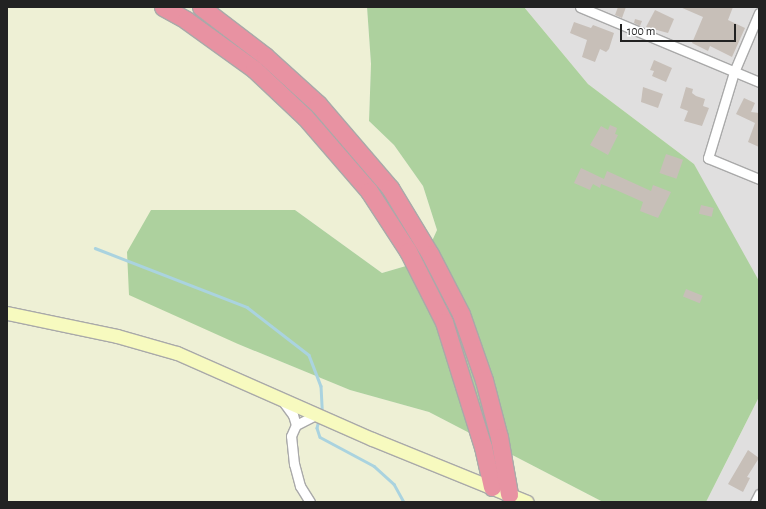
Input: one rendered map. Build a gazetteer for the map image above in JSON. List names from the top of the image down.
{
  "scale_bar": "100 m"
}
